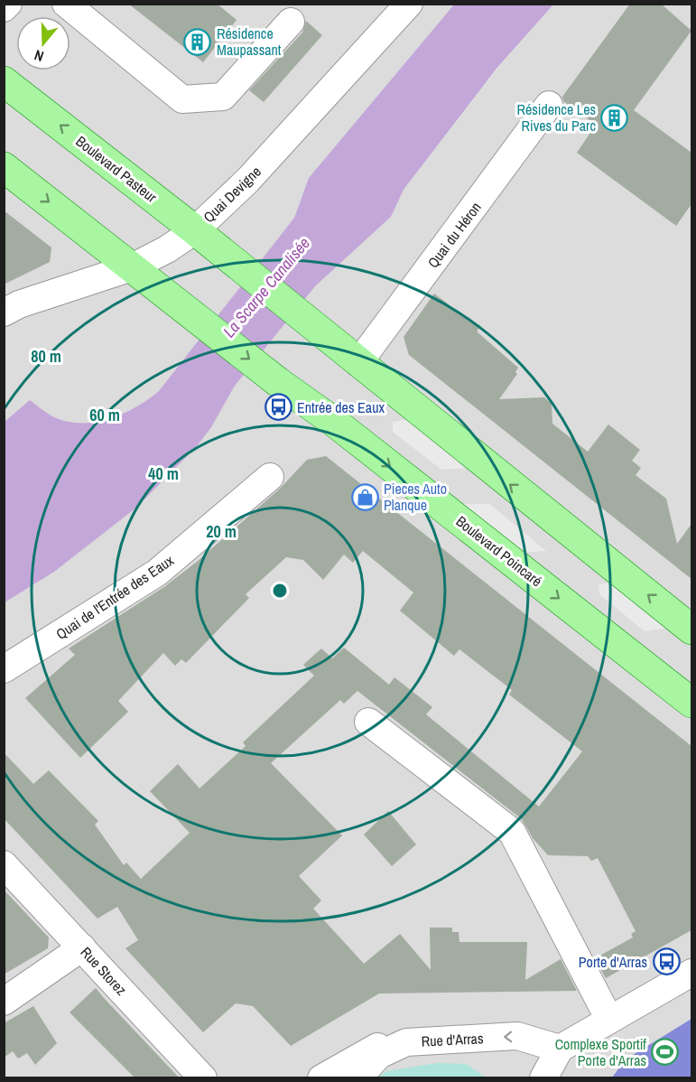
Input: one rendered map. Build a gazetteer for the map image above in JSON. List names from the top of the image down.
{
  "streets": {
    "main road": ["Boulevard Pasteur", "Boulevard Poincaré"],
    "street": [
      "Quai Devigne",
      "Quai du Héron",
      "Quai de l'Entrée des Eaux",
      "Rue Storez",
      "Rue d'Arras"
    ]
  },
  "crossings": [
    ["Boulevard Pasteur", "Quai Devigne"],
    ["Boulevard Pasteur", "Quai du Héron"],
    ["Quai Devigne", "Boulevard Poincaré"]
  ],
  "one_way": ["Rue d'Arras"],
  "water": ["La Scarpe Canalisée"],
  "places": {
    "building": ["Résidence Maupassant", "Résidence Les Rives du Parc"],
    "bus stop": ["Entrée des Eaux", "Porte d'Arras"],
    "shop": ["Pieces Auto Planque"],
    "sports": ["Complexe Sportif Porte d'Arras"]
  },
  "north": "bottom",
  "rings": [
    "80 m",
    "60 m",
    "40 m",
    "20 m"
  ]
}
